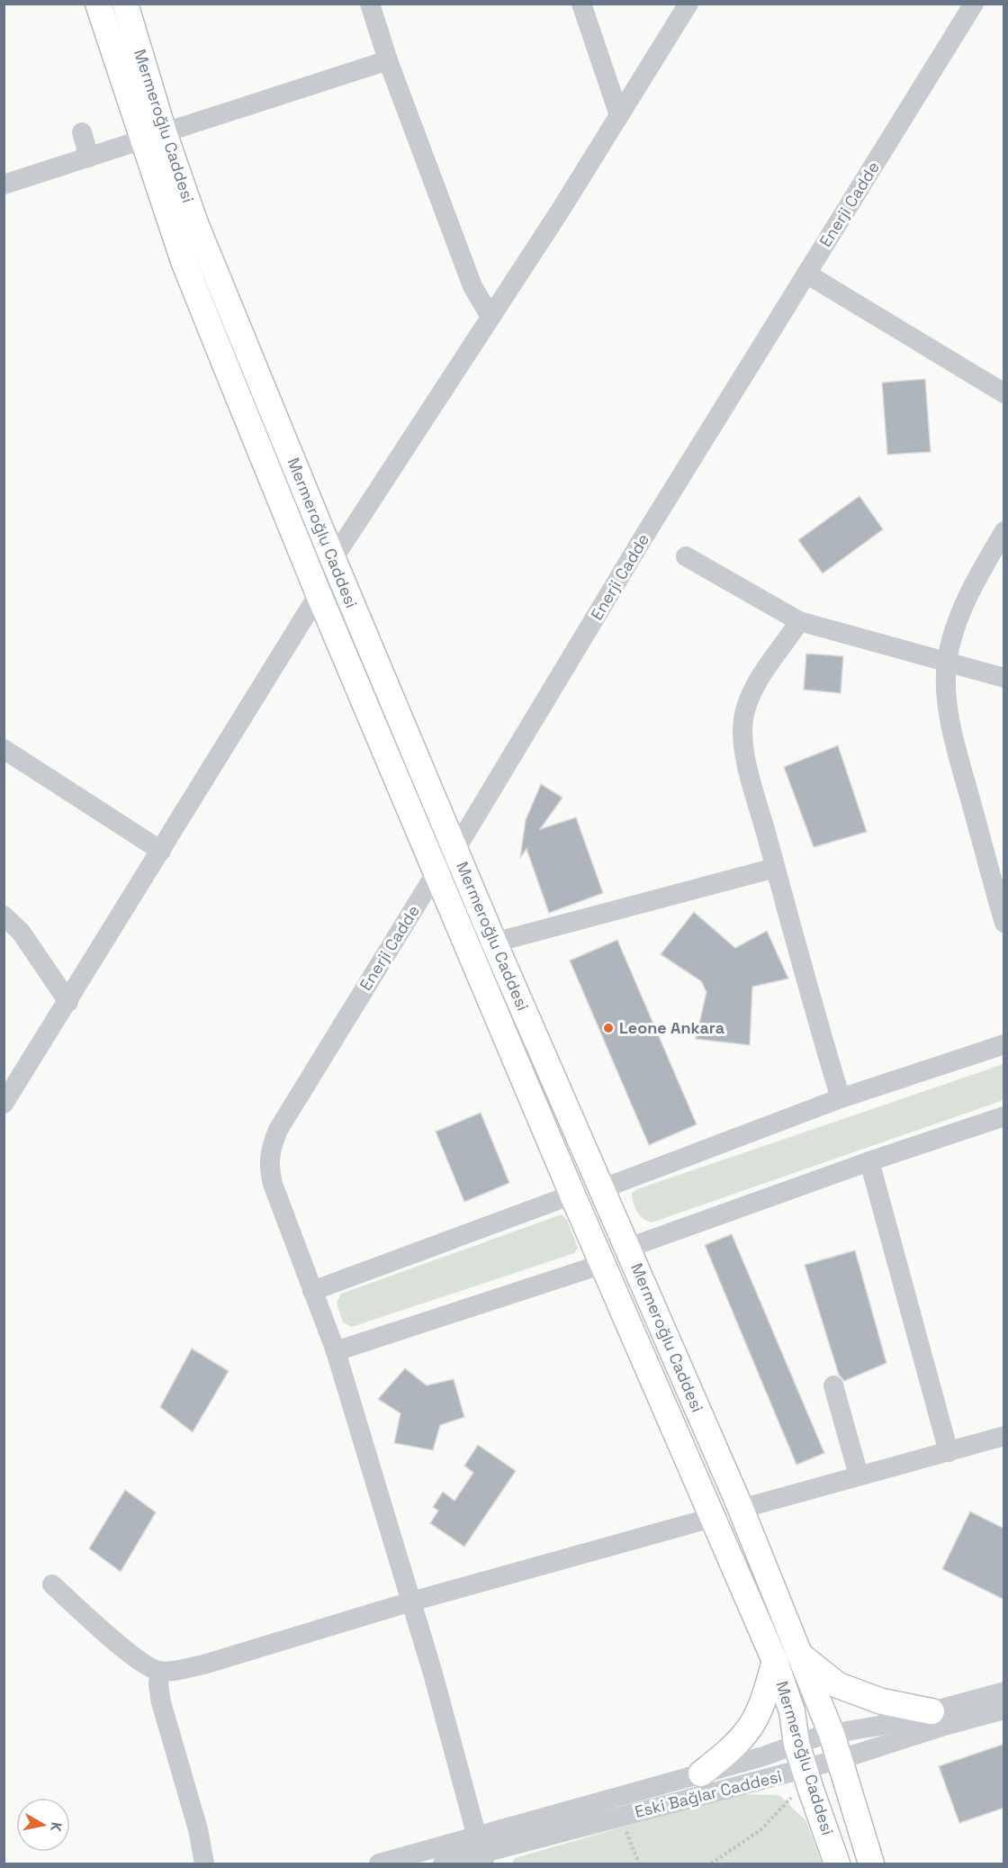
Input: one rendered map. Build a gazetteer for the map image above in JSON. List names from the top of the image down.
{
  "streets": {
    "main road": ["Mermeroğlu Caddesi"],
    "street": ["Enerji Cadde", "Eski Bağlar Caddesi"]
  },
  "crossings": [
    ["Mermeroğlu Caddesi", "Enerji Cadde"],
    ["Mermeroğlu Caddesi", "Eski Bağlar Caddesi"]
  ],
  "places": ["Leone Ankara"],
  "north": "right"
}
